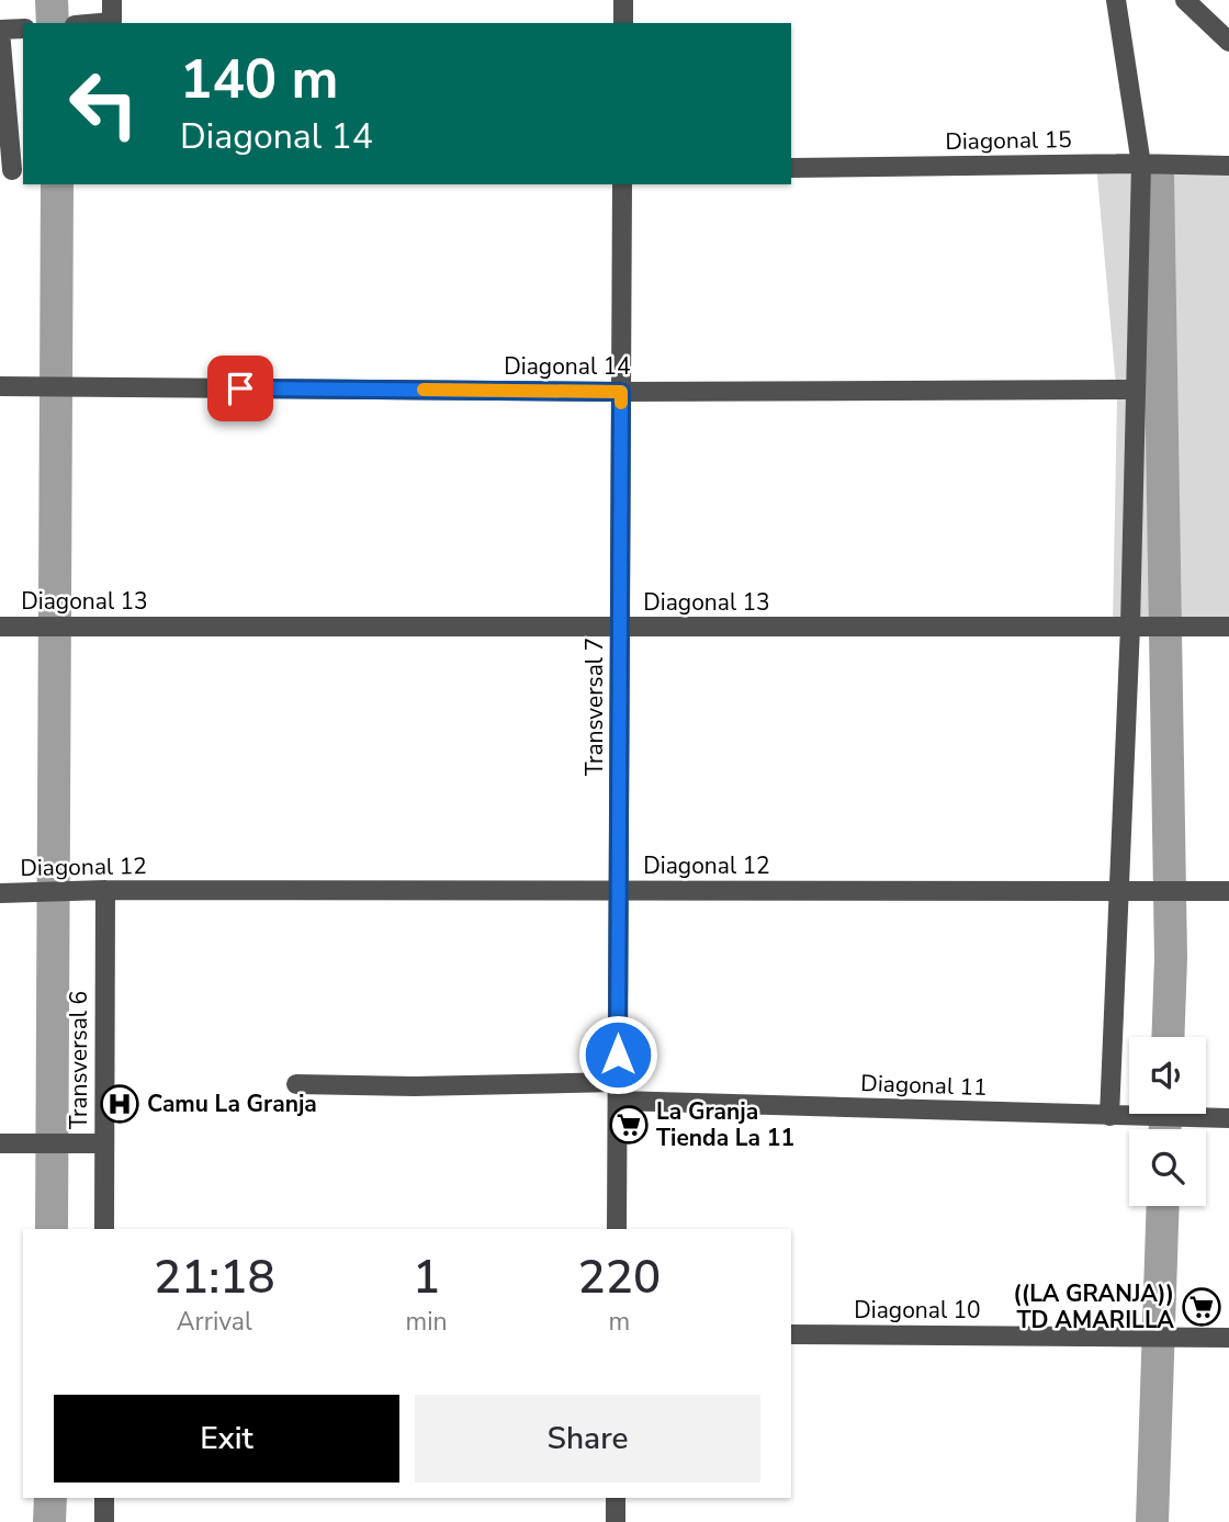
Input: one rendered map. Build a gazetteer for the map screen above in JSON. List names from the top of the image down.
{
  "streets": {
    "street": [
      "Diagonal 15",
      "Diagonal 14",
      "Diagonal 13",
      "Transversal 7",
      "Diagonal 12",
      "Transversal 6",
      "Diagonal 11",
      "Diagonal 10"
    ]
  },
  "crossings": [
    ["Diagonal 14", "Transversal 7"],
    ["Diagonal 13", "Transversal 7"],
    ["Transversal 7", "Diagonal 12"],
    ["Transversal 7", "Diagonal 11"],
    ["Diagonal 12", "Transversal 6"]
  ],
  "places": {
    "hospital": ["Camu La Granja"],
    "supermarket": ["La Granja Tienda La 11", "((LA GRANJA)) TD AMARILLA"]
  },
  "page": {
    "turn": ["140 m", "Diagonal 14"],
    "eta": [
      "21:18",
      "Arrival",
      "1",
      "min",
      "220",
      "m"
    ],
    "buttons": ["Exit", "Share"]
  }
}
